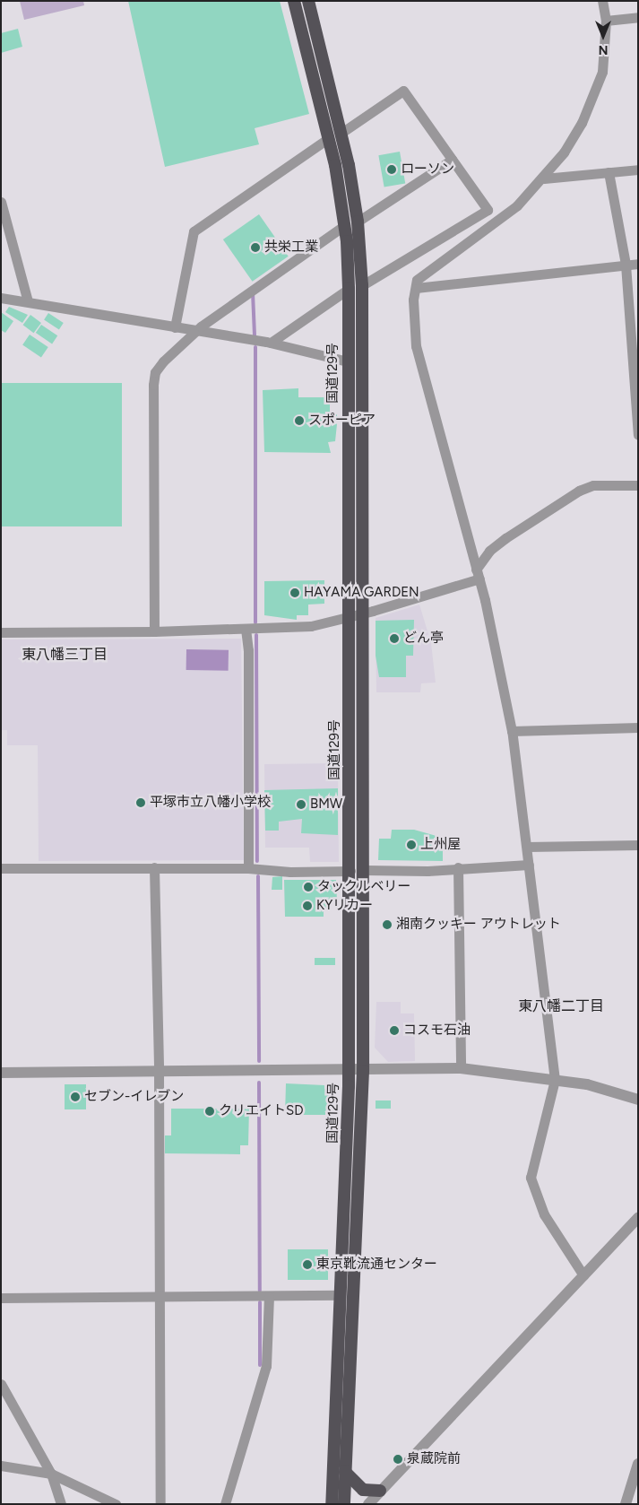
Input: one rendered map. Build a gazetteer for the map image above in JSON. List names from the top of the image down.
{
  "streets": {
    "highway": ["国道129号"]
  },
  "districts": ["東八幡三丁目", "東八幡二丁目"],
  "places": [
    "ローソン",
    "共栄工業",
    "スポーピア",
    "HAYAMA GARDEN",
    "どん亭",
    "平塚市立八幡小学校",
    "BMW",
    "上州屋",
    "タックルベリー",
    "KYリカー",
    "湘南クッキー アウトレット",
    "コスモ石油",
    "セブン-イレブン",
    "クリエイトSD",
    "東京靴流通センター",
    "泉蔵院前"
  ],
  "north": "bottom"
}
